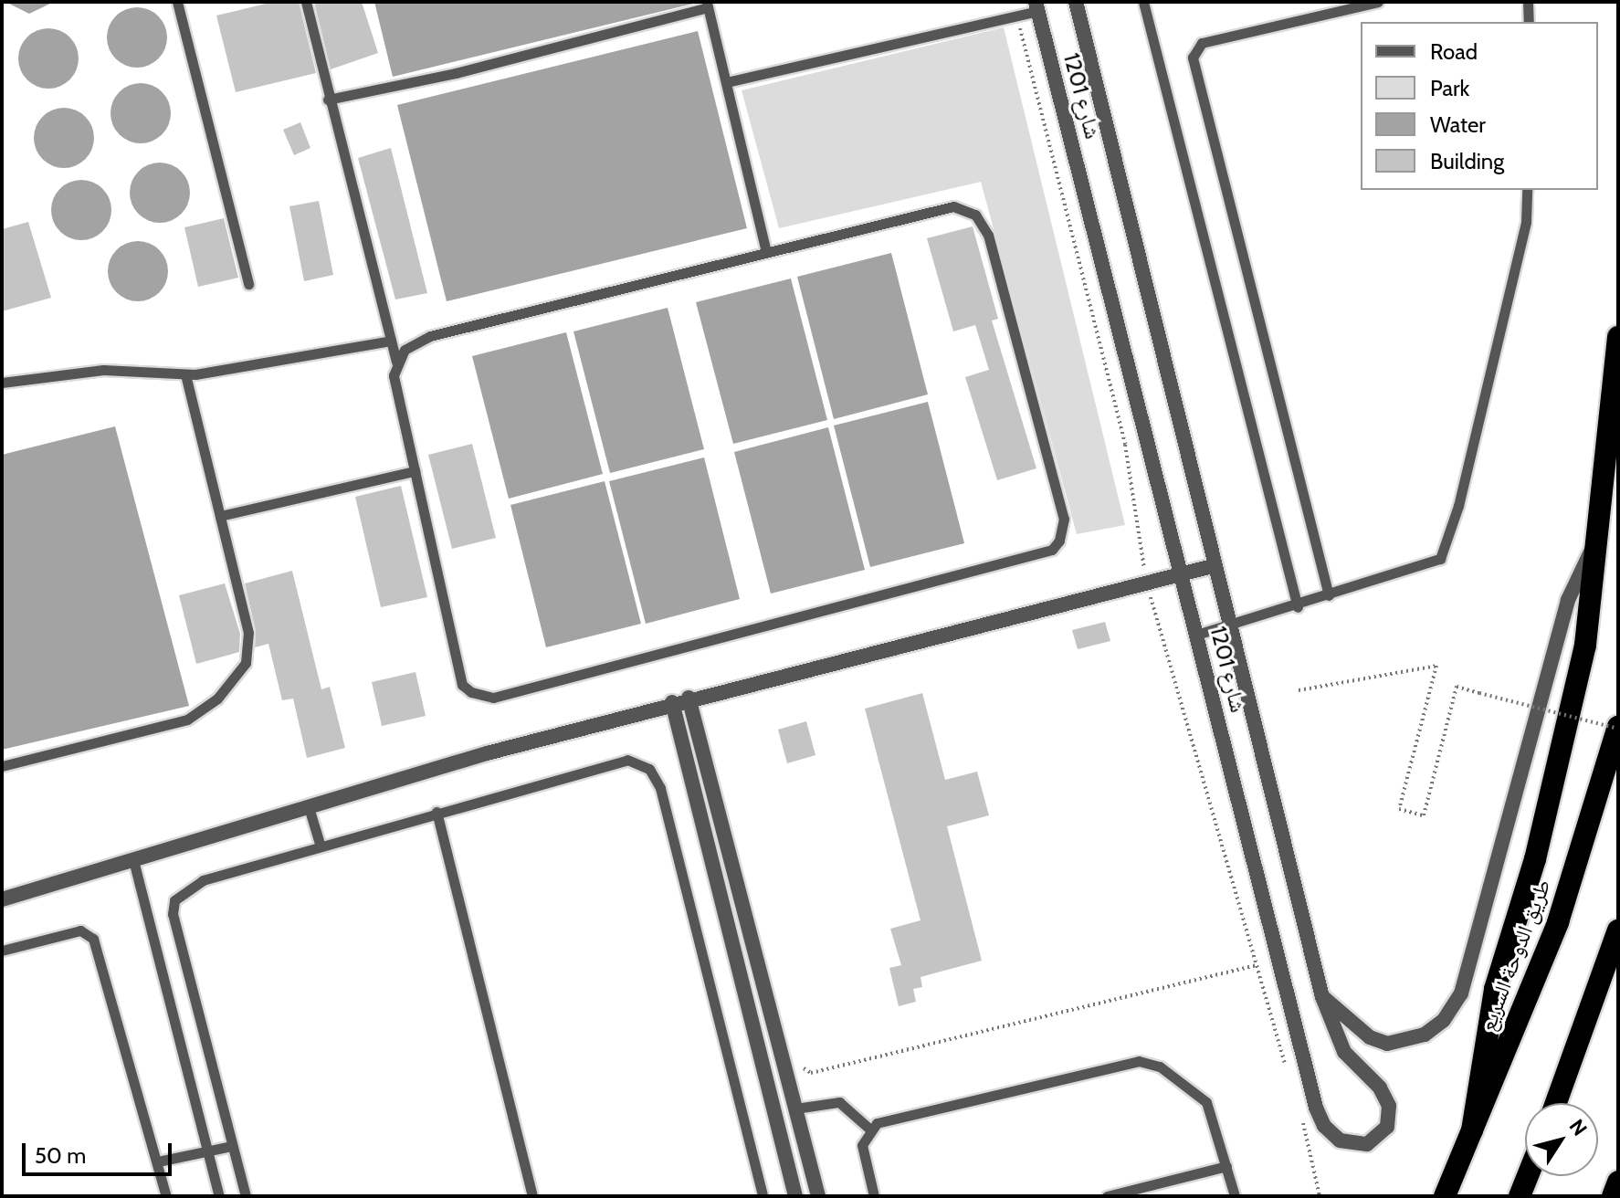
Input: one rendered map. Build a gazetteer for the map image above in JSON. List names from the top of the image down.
{
  "streets": {
    "highway": ["طريق الدوحة السريع"],
    "street": ["شارع 1201"]
  },
  "legend": [
    "Road",
    "Park",
    "Water",
    "Building"
  ],
  "scale_bar": "50 m",
  "north": "top right"
}
